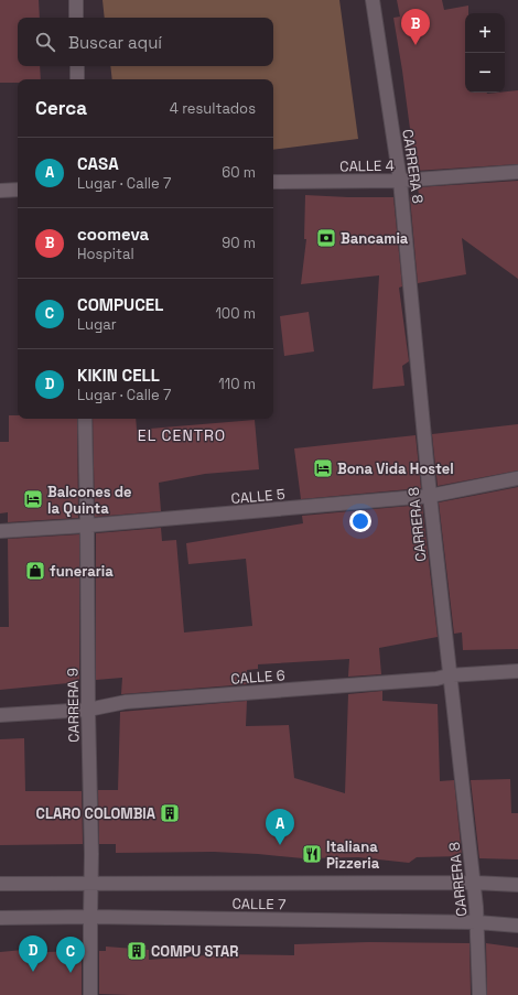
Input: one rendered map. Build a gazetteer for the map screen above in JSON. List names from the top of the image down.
{
  "streets": {
    "street": [
      "CALLE 4",
      "CARRERA 8",
      "CALLE 5",
      "CALLE 6",
      "CARRERA 9",
      "CALLE 7"
    ]
  },
  "crossings": [
    ["CALLE 4", "CARRERA 8"],
    ["CARRERA 8", "CALLE 5"],
    ["CARRERA 8", "CALLE 6"],
    ["CARRERA 8", "CALLE 7"],
    ["CALLE 5", "CARRERA 9"],
    ["CALLE 6", "CARRERA 9"],
    ["CARRERA 9", "CALLE 7"]
  ],
  "districts": ["EL CENTRO"],
  "places": {
    "bank": ["Bancamia"],
    "hotel": ["Bona Vida Hostel", "Balcones de la Quinta"],
    "shop": ["funeraria"],
    "building": ["CLARO COLOMBIA", "COMPU STAR"],
    "restaurant": ["Italiana Pizzeria"]
  },
  "page": {
    "pins": [
      "B",
      "A",
      "D",
      "C"
    ],
    "map_buttons": ["+", "−"],
    "search": "Buscar aquí",
    "heading": ["Cerca", "4 resultados"],
    "list": [
      {
        "mark": "A",
        "name": "CASA",
        "note": "Lugar · Calle 7",
        "value": "60 m"
      },
      {
        "mark": "B",
        "name": "coomeva",
        "note": "Hospital",
        "value": "90 m"
      },
      {
        "mark": "C",
        "name": "COMPUCEL",
        "note": "Lugar",
        "value": "100 m"
      },
      {
        "mark": "D",
        "name": "KIKIN CELL",
        "note": "Lugar · Calle 7",
        "value": "110 m"
      }
    ]
  }
}
